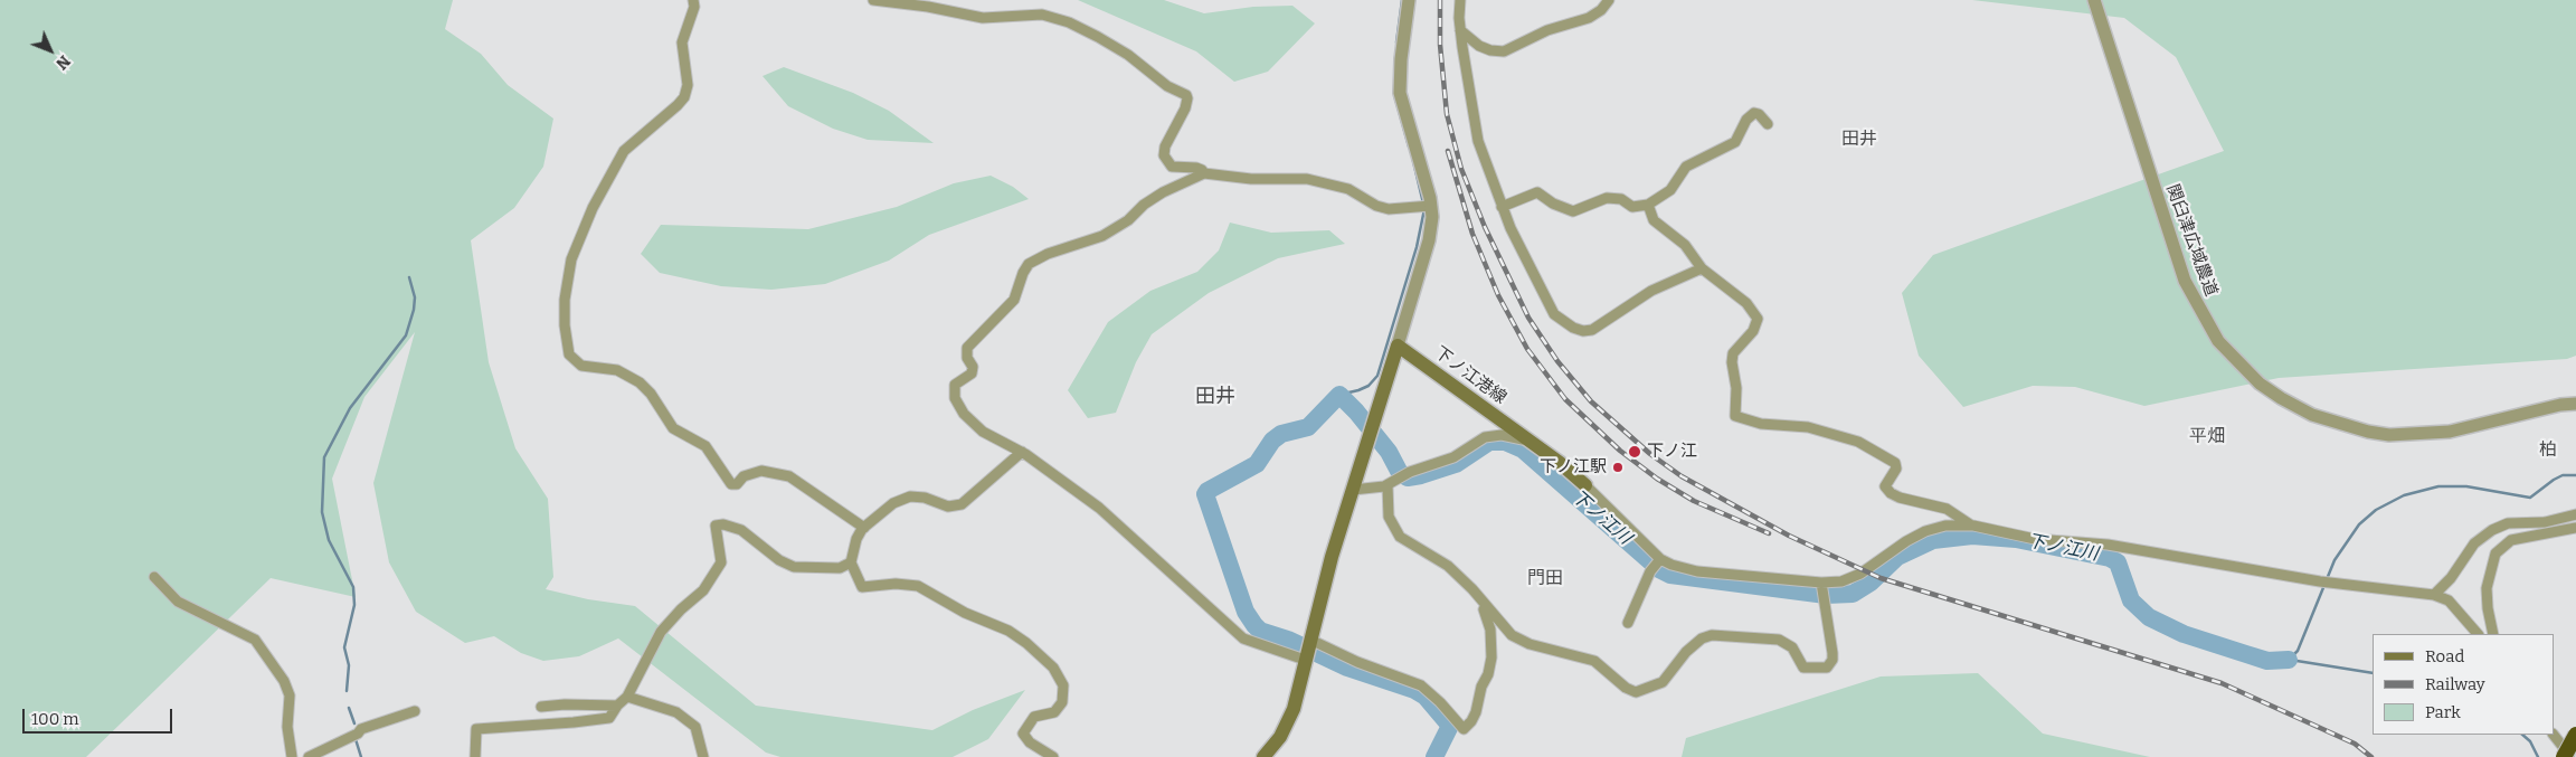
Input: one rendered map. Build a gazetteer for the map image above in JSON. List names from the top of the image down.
{
  "streets": {
    "main road": ["下ノ江港線"],
    "street": ["関臼津広域農道"]
  },
  "districts": [
    "田井",
    "田井",
    "平畑",
    "柏",
    "門田"
  ],
  "water": ["下ノ江川"],
  "places": ["下ノ江", "下ノ江駅"],
  "legend": ["Road", "Railway", "Park"],
  "scale_bar": "100 m",
  "north": "bottom right"
}
